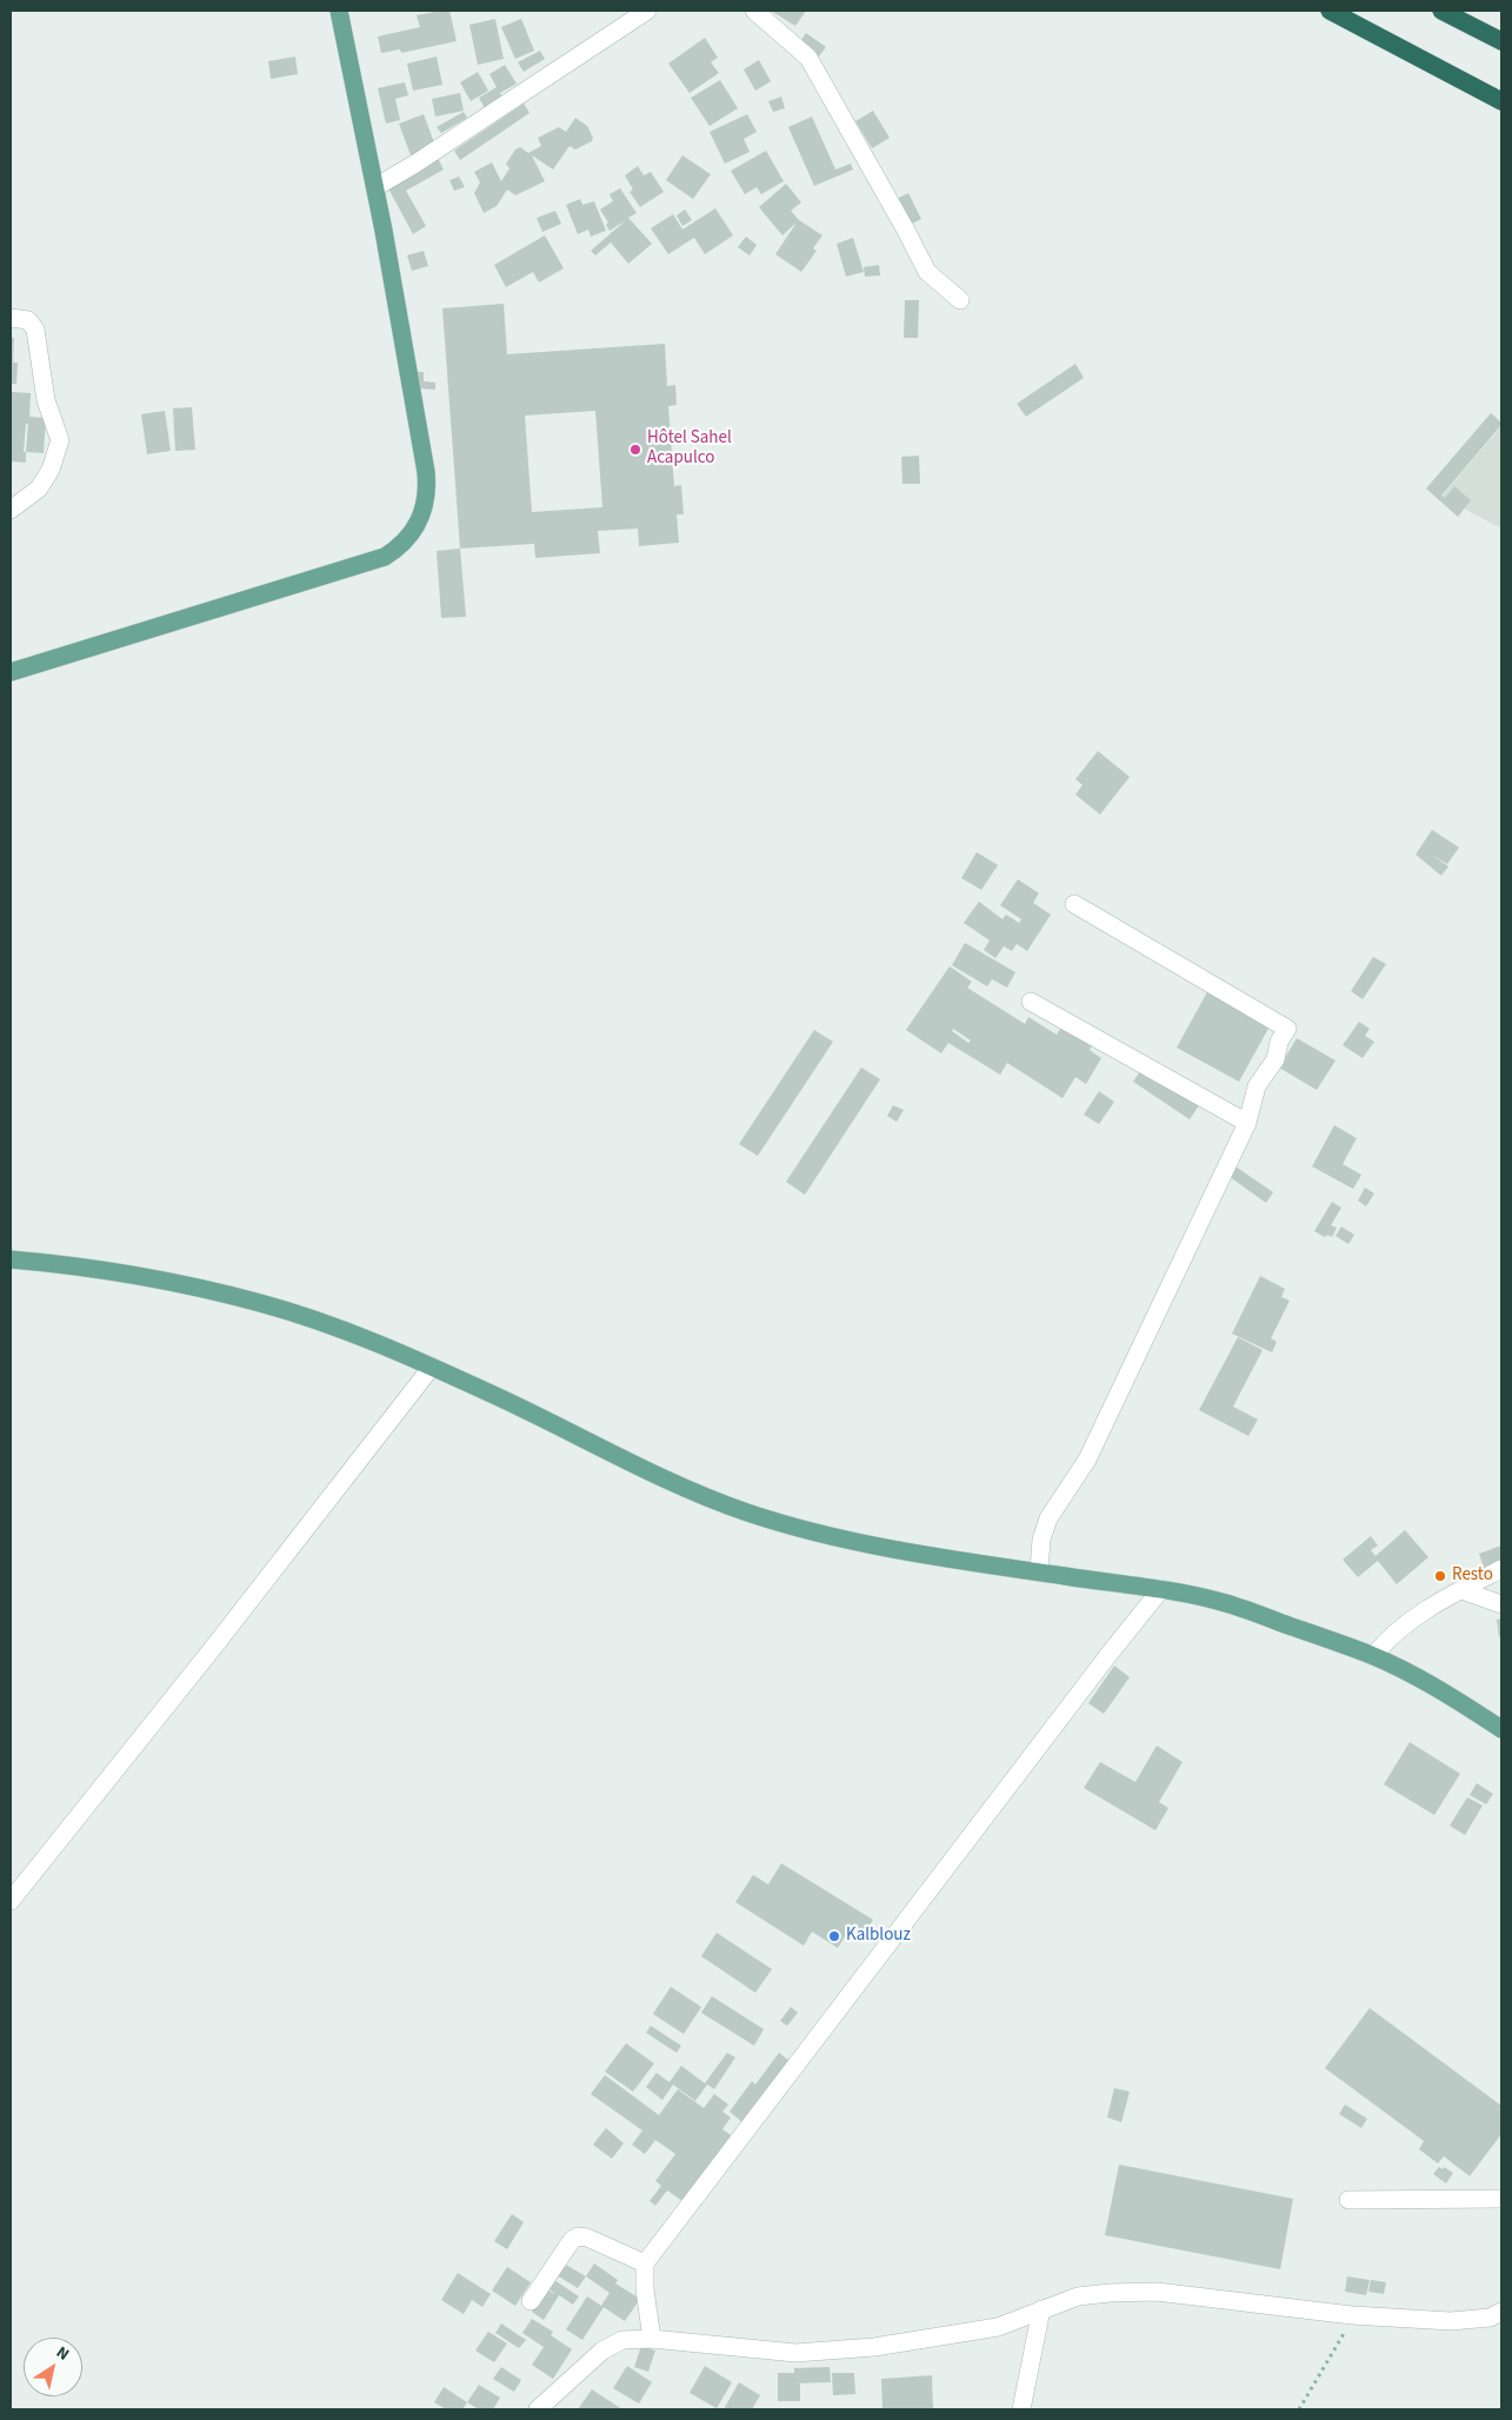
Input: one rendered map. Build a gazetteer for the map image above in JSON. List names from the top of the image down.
{
  "places": ["Hôtel Sahel Acapulco", "Resto", "Kalblouz"],
  "north": "top right"
}
